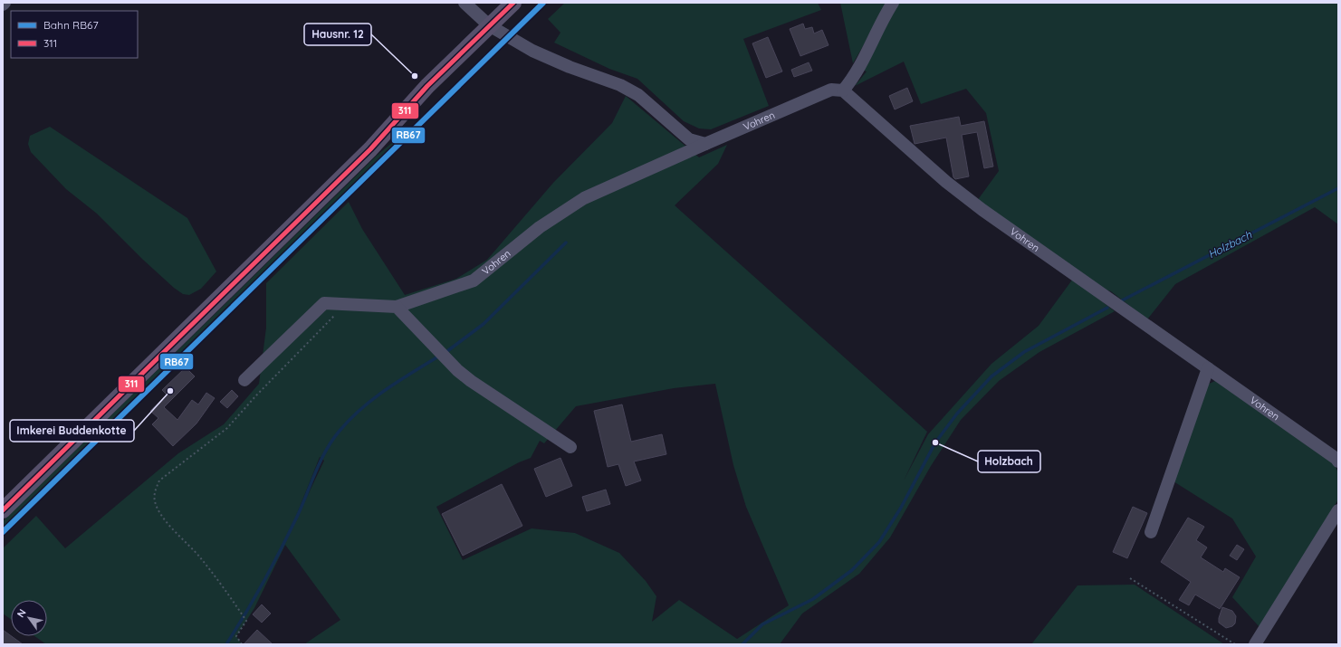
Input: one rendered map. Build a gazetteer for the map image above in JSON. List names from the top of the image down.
{
  "streets": {
    "street": ["Vohren"]
  },
  "water": ["Holzbach"],
  "places": ["Hausnr. 12", "Imkerei Buddenkotte", "Holzbach"],
  "lines": ["rail line RB67", "transit line 311"],
  "legend": ["Bahn RB67", "311"],
  "north": "top left"
}
